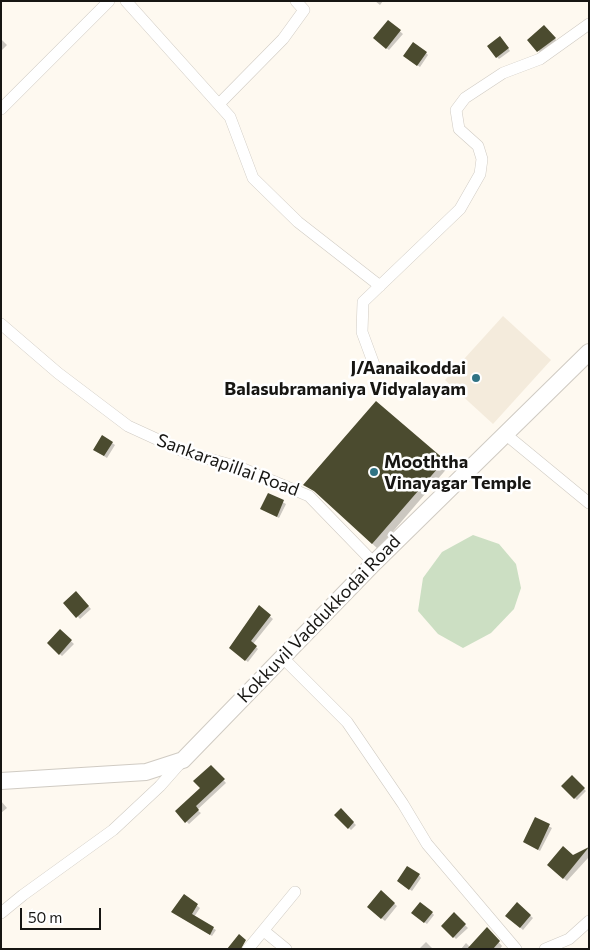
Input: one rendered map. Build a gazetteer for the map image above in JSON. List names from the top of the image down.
{
  "streets": {
    "main road": ["Kokkuvil Vaddukkodai Road"],
    "street": ["Sankarapillai Road"]
  },
  "crossings": [
    ["Sankarapillai Road", "Kokkuvil Vaddukkodai Road"]
  ],
  "places": ["J/Aanaikoddai Balasubramaniya Vidyalayam", "Mooththa Vinayagar Temple"],
  "scale_bar": "50 m"
}
